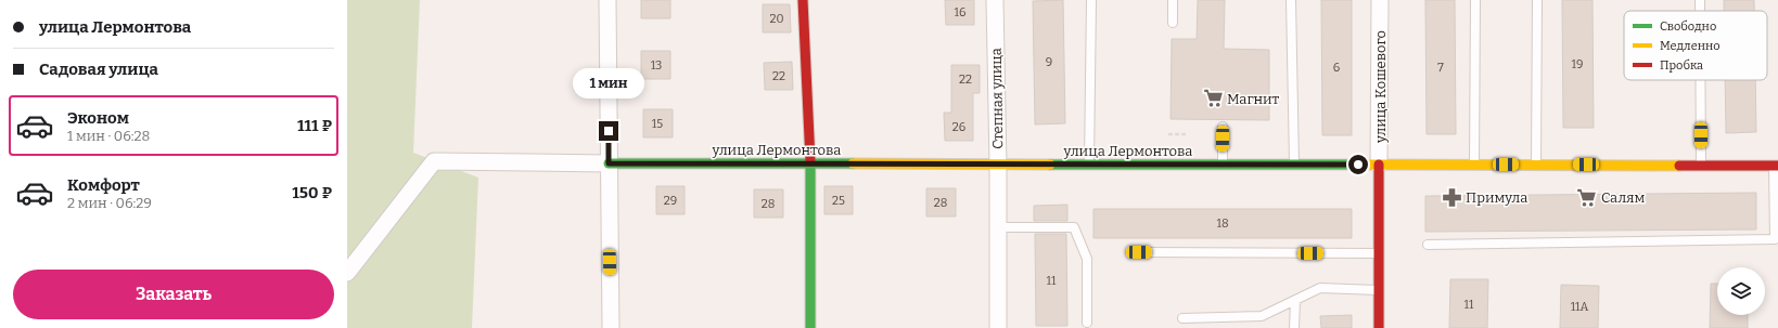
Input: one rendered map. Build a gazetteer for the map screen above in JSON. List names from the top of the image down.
{
  "streets": {
    "street": ["улица Кошевого", "Степная улица", "улица Лермонтова"]
  },
  "crossings": [
    ["улица Кошевого", "улица Лермонтова"],
    ["Степная улица", "улица Лермонтова"]
  ],
  "places": {
    "supermarket": ["Магнит", "Салям"],
    "pharmacy": ["Примула"]
  },
  "house_numbers": [
    "16",
    "20",
    "9",
    "19",
    "13",
    "6",
    "7",
    "22",
    "22",
    "15",
    "26",
    "29",
    "25",
    "28",
    "28",
    "18",
    "11",
    "11",
    "11А"
  ],
  "legend": ["Свободно", "Медленно", "Пробка"],
  "page": {
    "banner": ["улица Лермонтова", "Садовая улица"],
    "bubble": "1 мин",
    "list": [
      {
        "name": "Эконом",
        "note": "1 мин · 06:28",
        "value": "111 ₽"
      },
      {
        "name": "Комфорт",
        "note": "2 мин · 06:29",
        "value": "150 ₽"
      }
    ],
    "buttons": "Заказать"
  }
}
